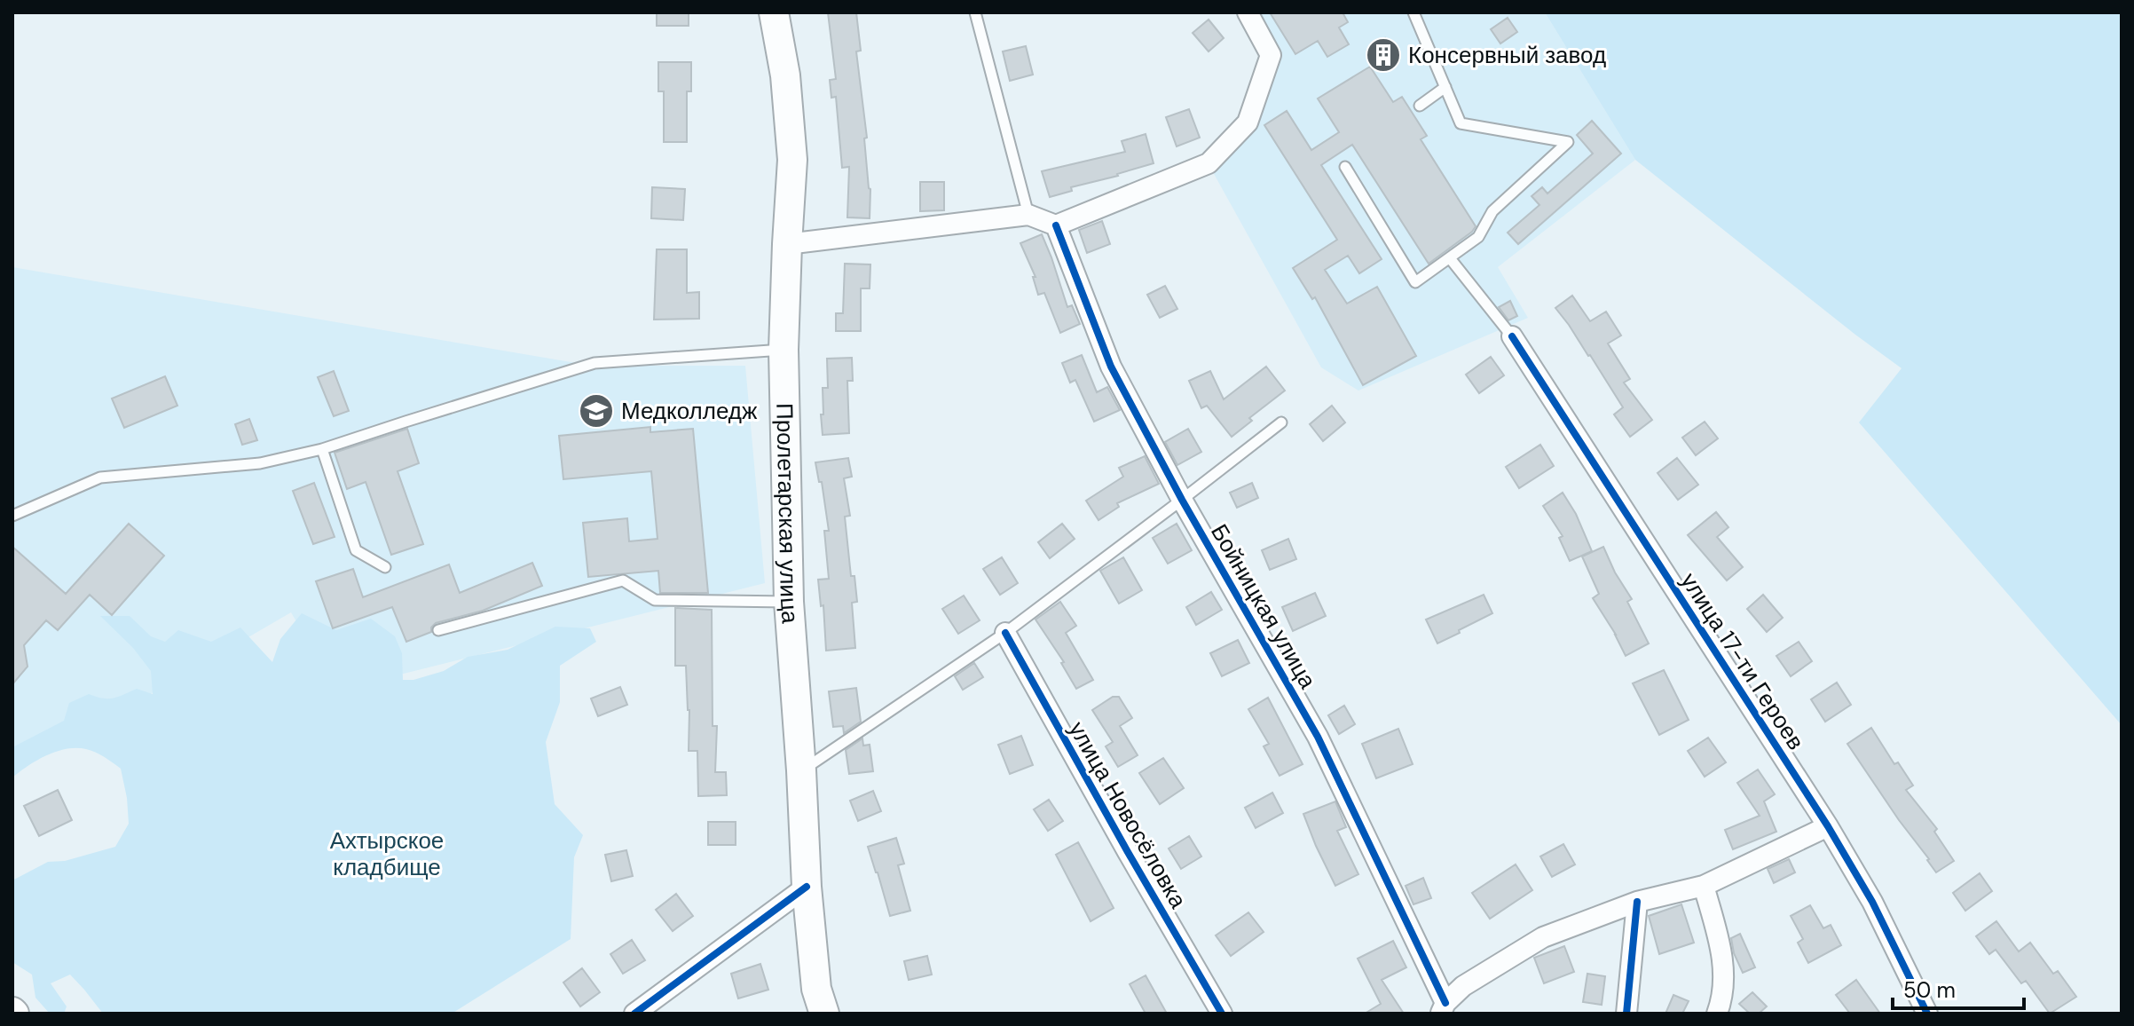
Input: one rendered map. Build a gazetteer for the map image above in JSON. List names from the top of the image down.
{
  "streets": {
    "main road": ["Пролетарская улица"],
    "street": ["Бойницкая улица", "улица 17-ти Героев", "улица Новосёловка"]
  },
  "parks": ["Ахтырское кладбище"],
  "places": {
    "building": ["Консервный завод"],
    "school or university": ["Медколледж"]
  },
  "scale_bar": "50 m"
}
